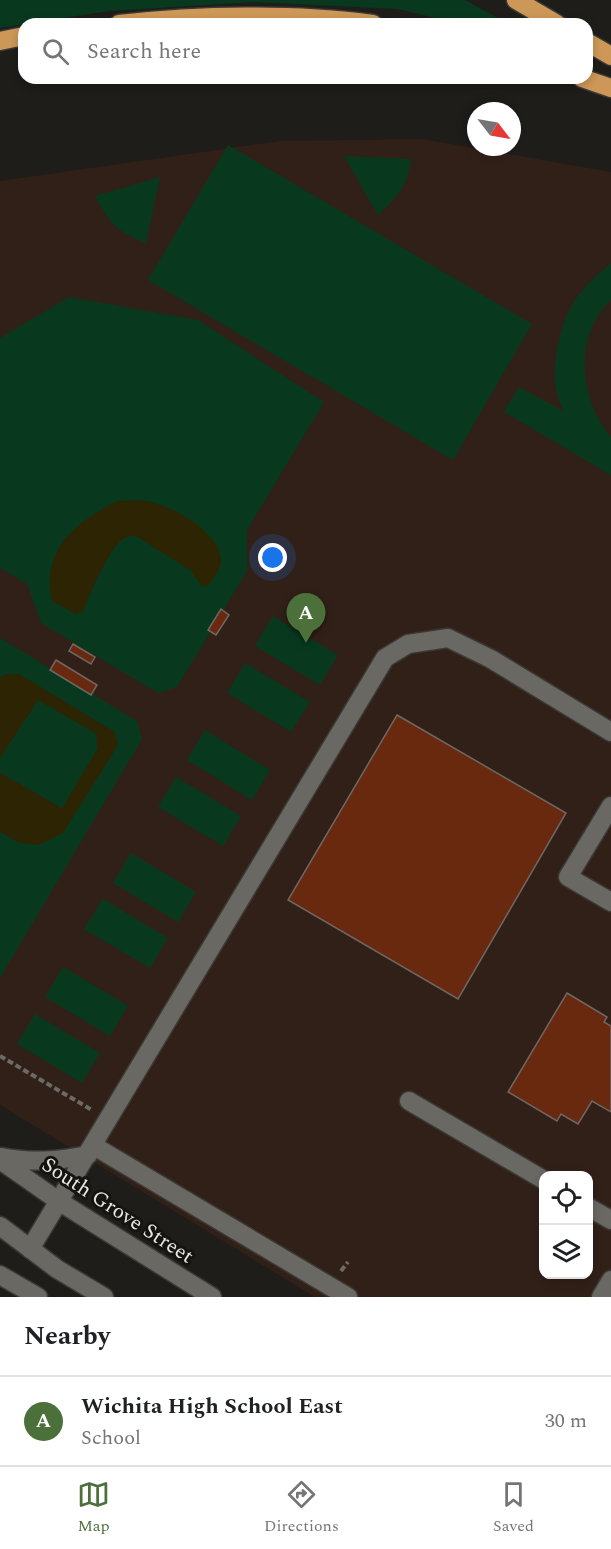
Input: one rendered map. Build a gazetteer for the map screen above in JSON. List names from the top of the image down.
{
  "streets": {
    "street": ["South Grove Street"]
  },
  "north": "bottom right",
  "page": {
    "search": "Search here",
    "pins": "A",
    "heading": "Nearby",
    "list": [
      {
        "mark": "A",
        "name": "Wichita High School East",
        "note": "School",
        "value": "30 m"
      }
    ],
    "nav": ["Map", "Directions", "Saved"]
  }
}
